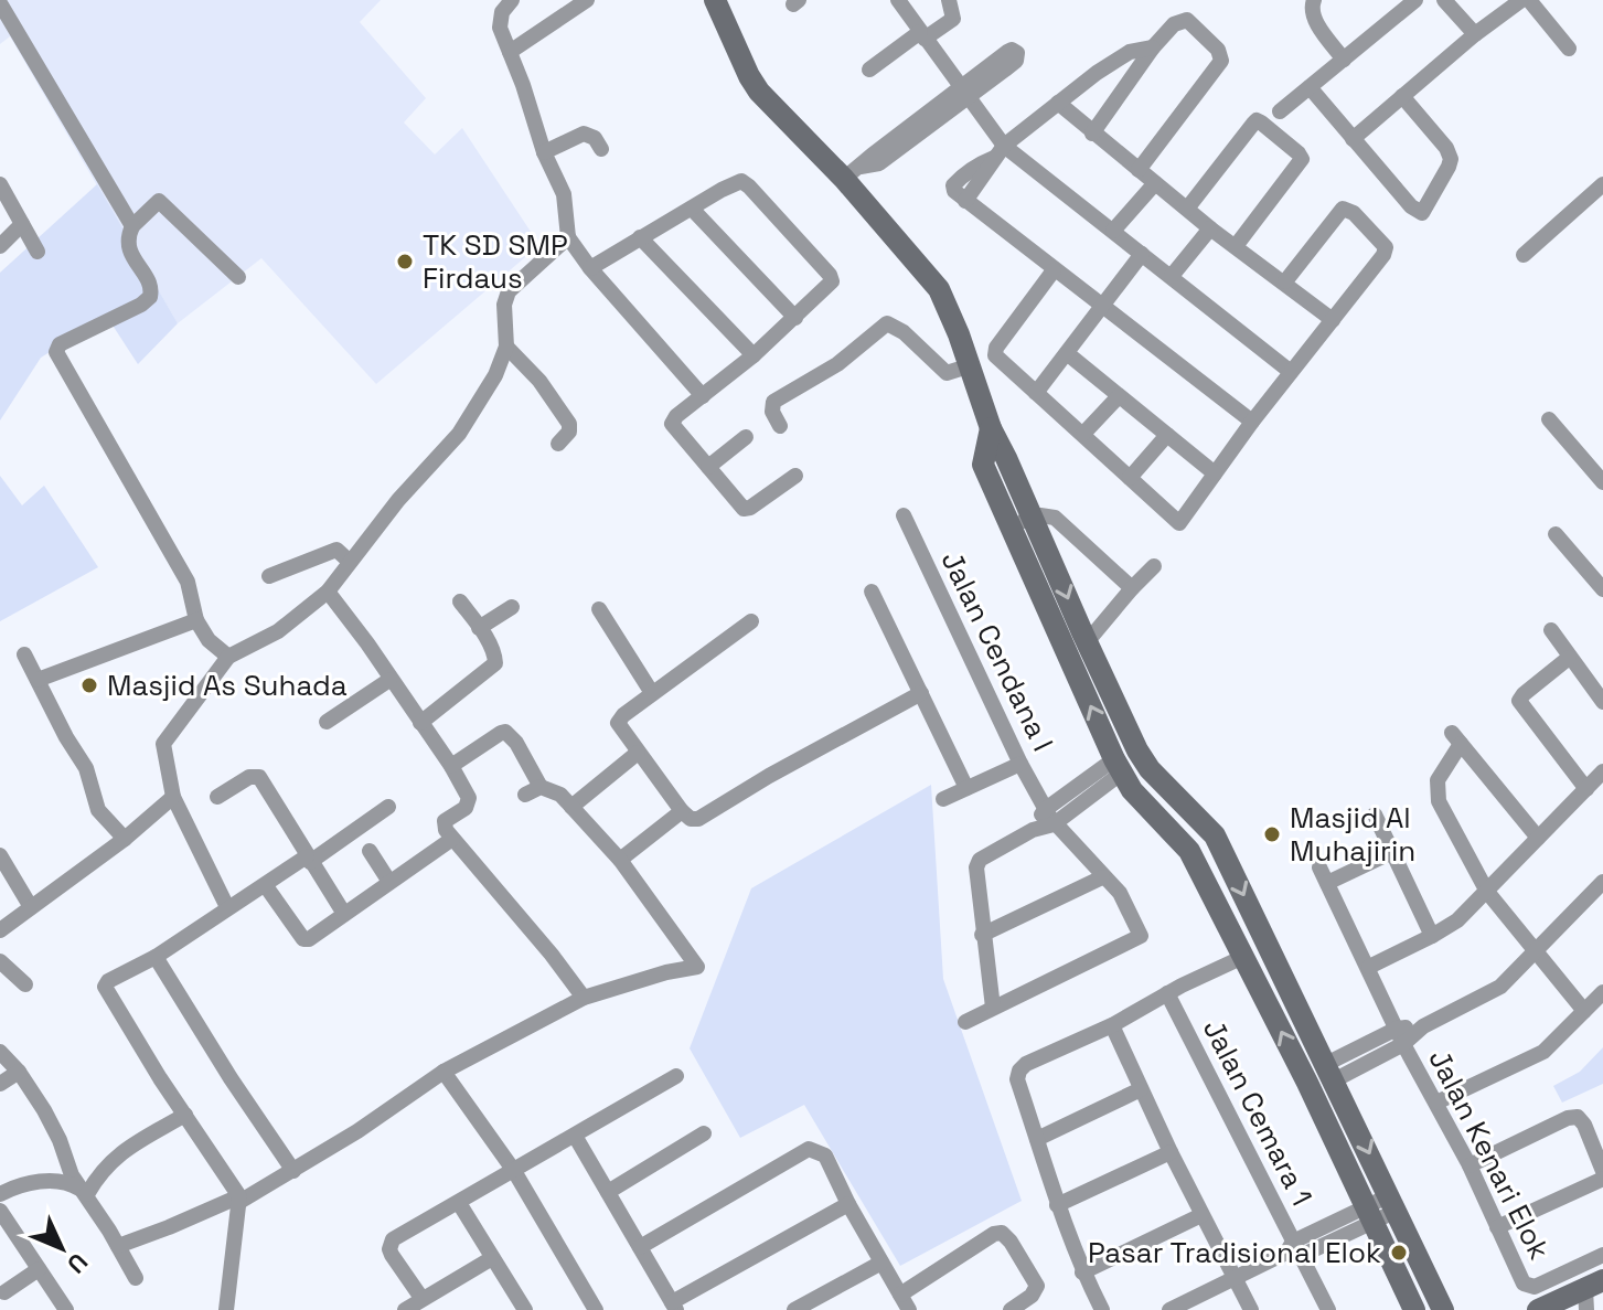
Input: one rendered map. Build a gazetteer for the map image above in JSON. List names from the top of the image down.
{
  "streets": {
    "street": ["Jalan Cendana I", "Jalan Cemara 1", "Jalan Kenari Elok"]
  },
  "places": [
    "TK SD SMP Firdaus",
    "Masjid As Suhada",
    "Masjid Al Muhajirin",
    "Pasar Tradisional Elok"
  ],
  "north": "bottom right"
}
